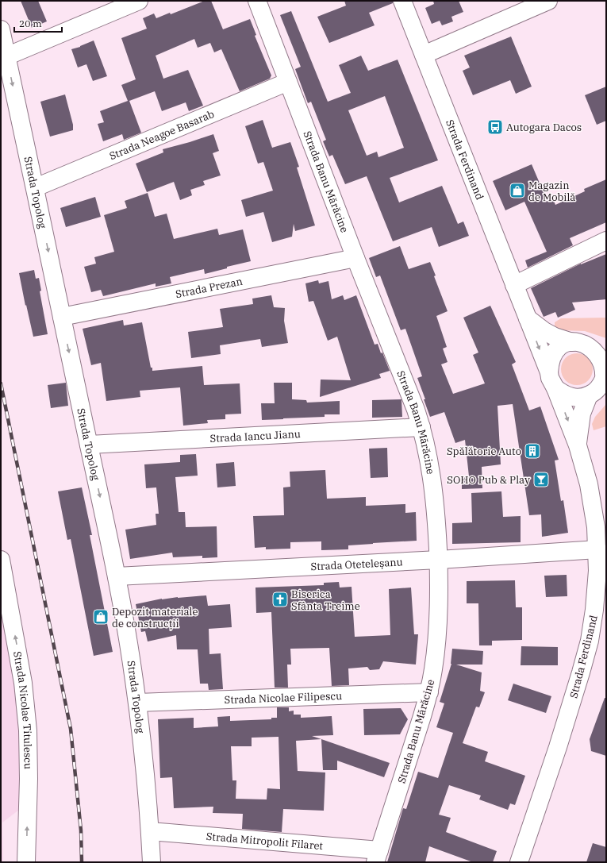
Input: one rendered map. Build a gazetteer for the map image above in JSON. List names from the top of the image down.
{
  "streets": {
    "street": [
      "Strada Neagoe Basarab",
      "Strada Ferdinand",
      "Strada Banu Mărăcine",
      "Strada Topolog",
      "Strada Prezan",
      "Strada Iancu Jianu",
      "Strada Oteteleșanu",
      "Strada Nicolae Filipescu",
      "Strada Nicolae Titulescu",
      "Strada Mitropolit Filaret"
    ]
  },
  "crossings": [
    ["Strada Neagoe Basarab", "Strada Banu Mărăcine"],
    ["Strada Neagoe Basarab", "Strada Topolog"],
    ["Strada Ferdinand", "Strada Oteteleșanu"],
    ["Strada Banu Mărăcine", "Strada Prezan"],
    ["Strada Banu Mărăcine", "Strada Iancu Jianu"],
    ["Strada Banu Mărăcine", "Strada Oteteleșanu"],
    ["Strada Banu Mărăcine", "Strada Nicolae Filipescu"],
    ["Strada Banu Mărăcine", "Strada Mitropolit Filaret"],
    ["Strada Topolog", "Strada Prezan"],
    ["Strada Topolog", "Strada Iancu Jianu"],
    ["Strada Topolog", "Strada Oteteleșanu"],
    ["Strada Topolog", "Strada Nicolae Filipescu"],
    ["Strada Topolog", "Strada Mitropolit Filaret"]
  ],
  "one_way": ["Strada Topolog", "Strada Nicolae Titulescu"],
  "places": {
    "bus stop": ["Autogara Dacos"],
    "shop": ["Magazin de Mobilă", "Depozit materiale de construcții"],
    "building": ["Spălătorie Auto"],
    "bar": ["SOHO Pub & Play"],
    "church": ["Biserica Sfânta Treime"]
  },
  "scale_bar": "20 m"
}
